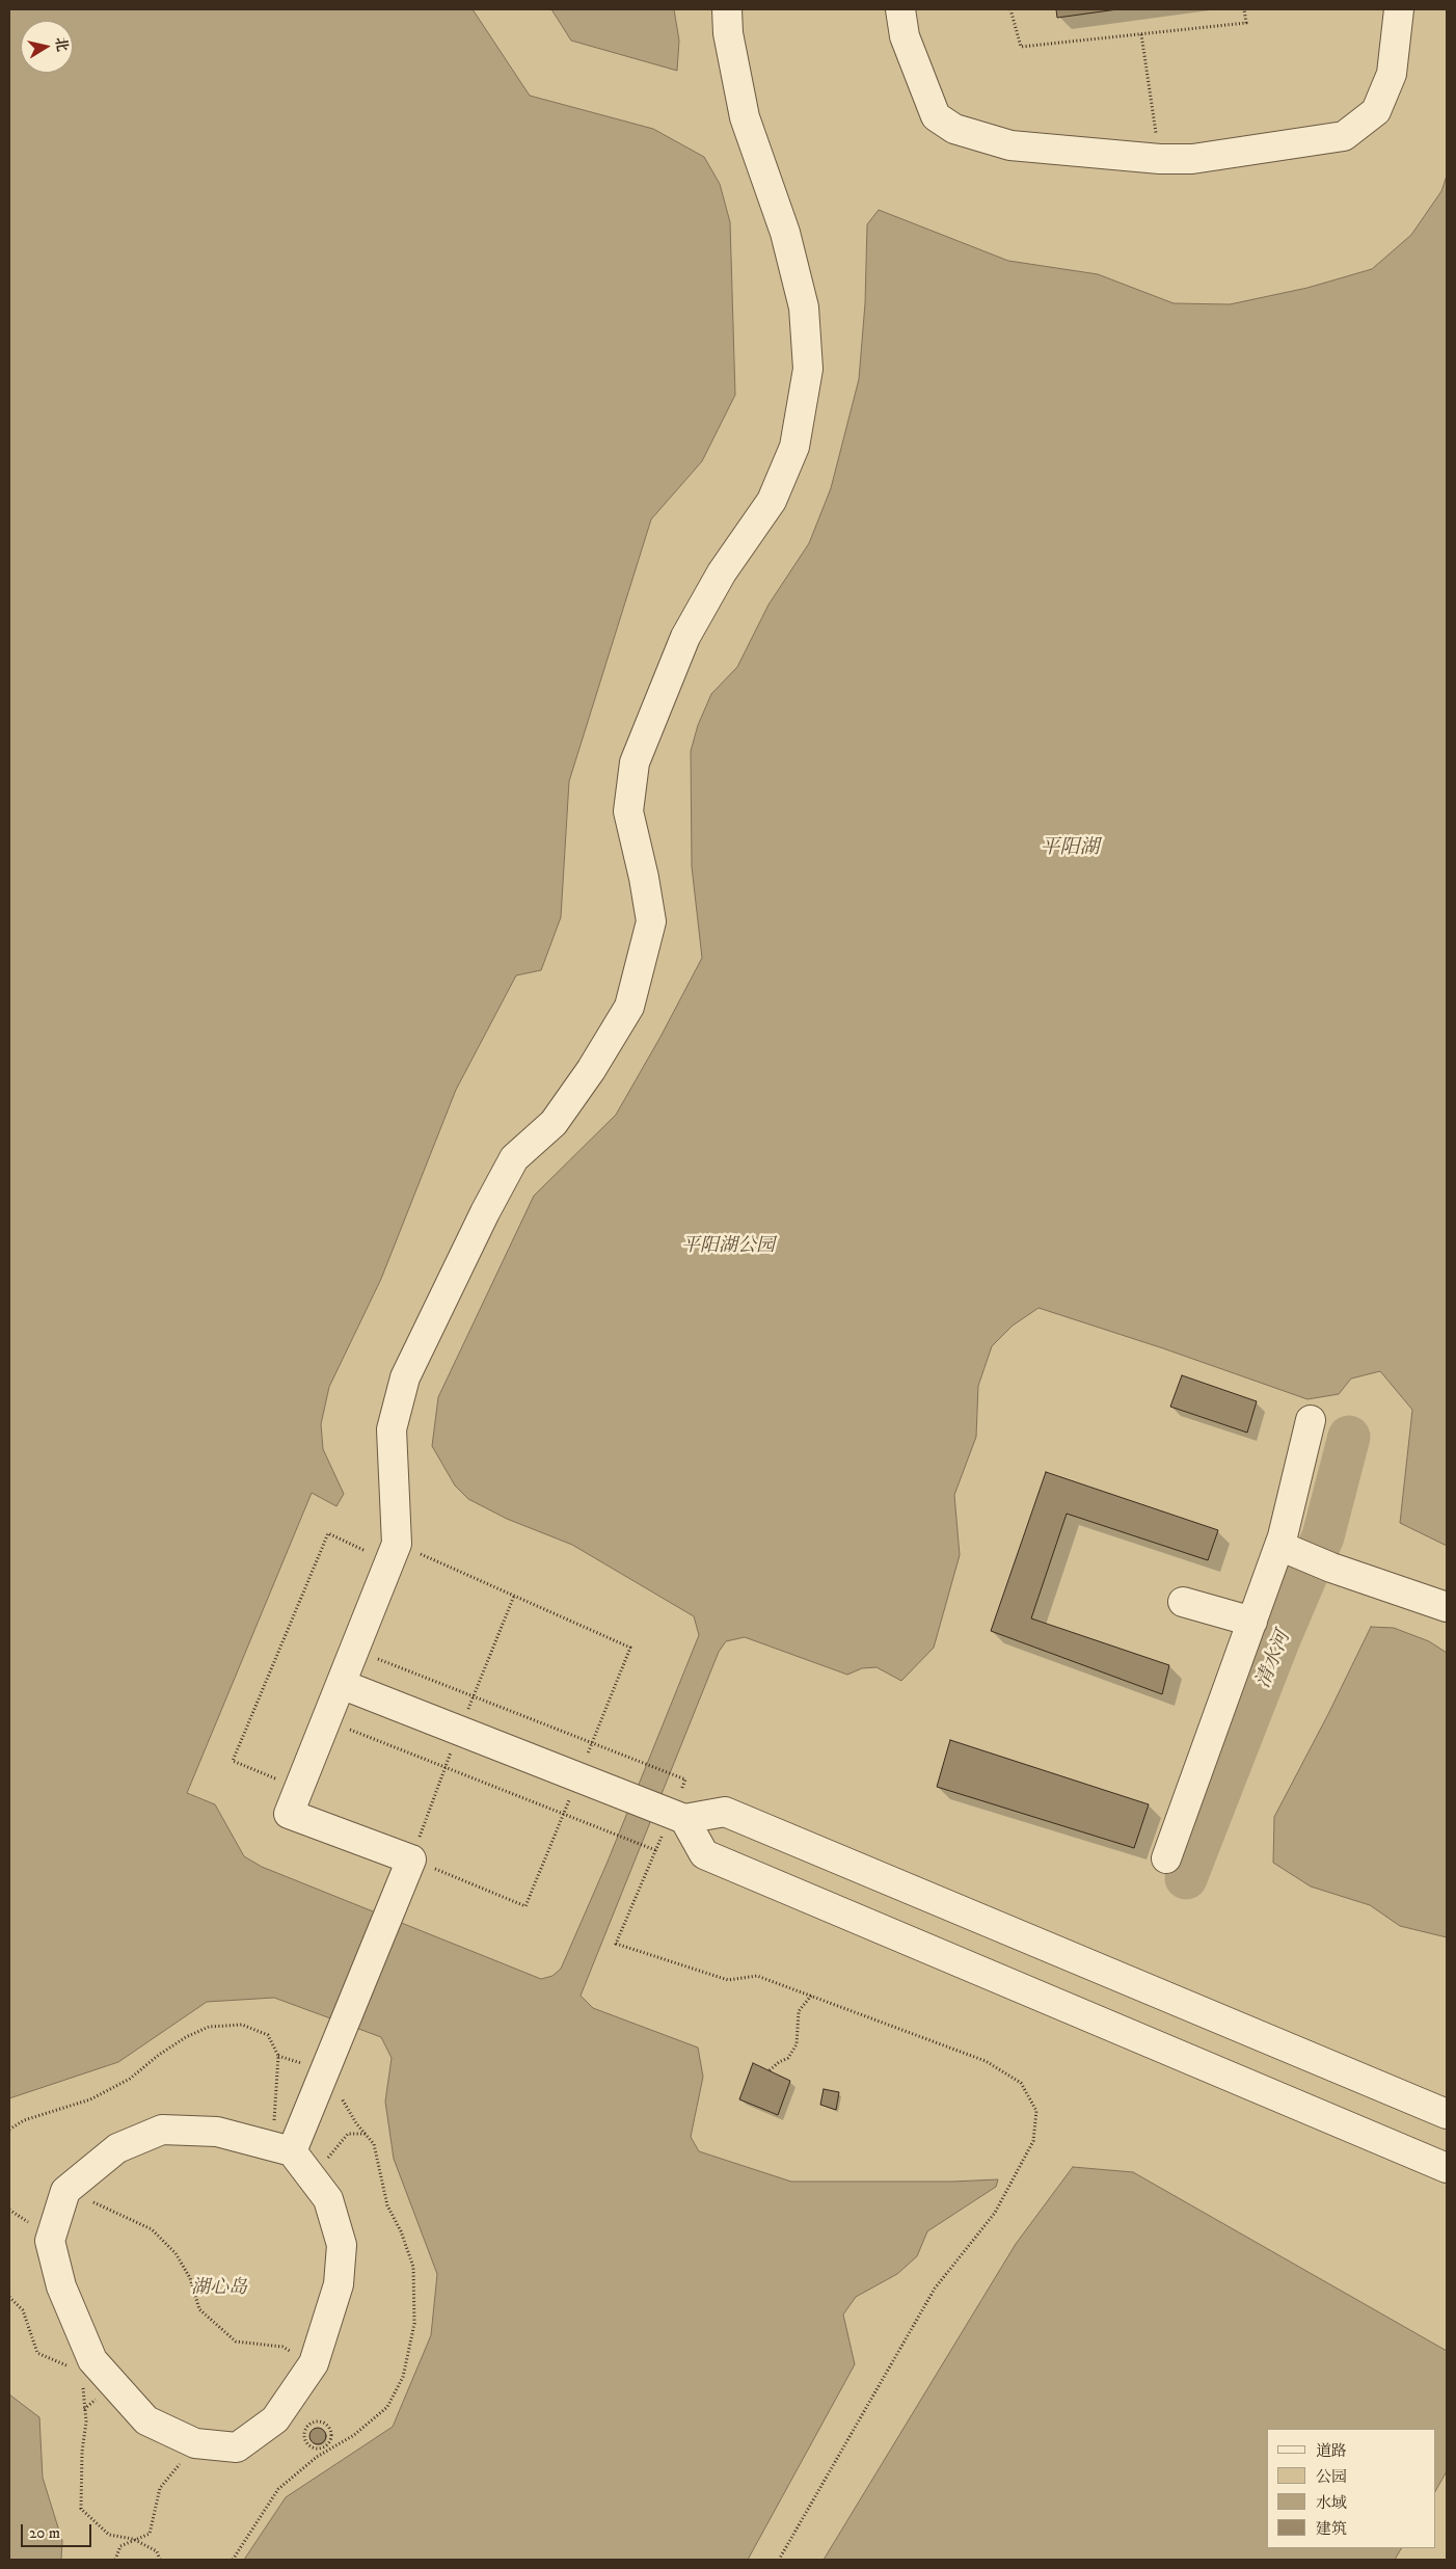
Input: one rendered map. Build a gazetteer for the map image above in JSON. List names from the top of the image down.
{
  "water": ["平阳湖", "清水河"],
  "parks": ["平阳湖公园", "湖心岛"],
  "legend": [
    "道路",
    "公园",
    "水域",
    "建筑"
  ],
  "scale_bar": "20 m",
  "north": "right"
}
